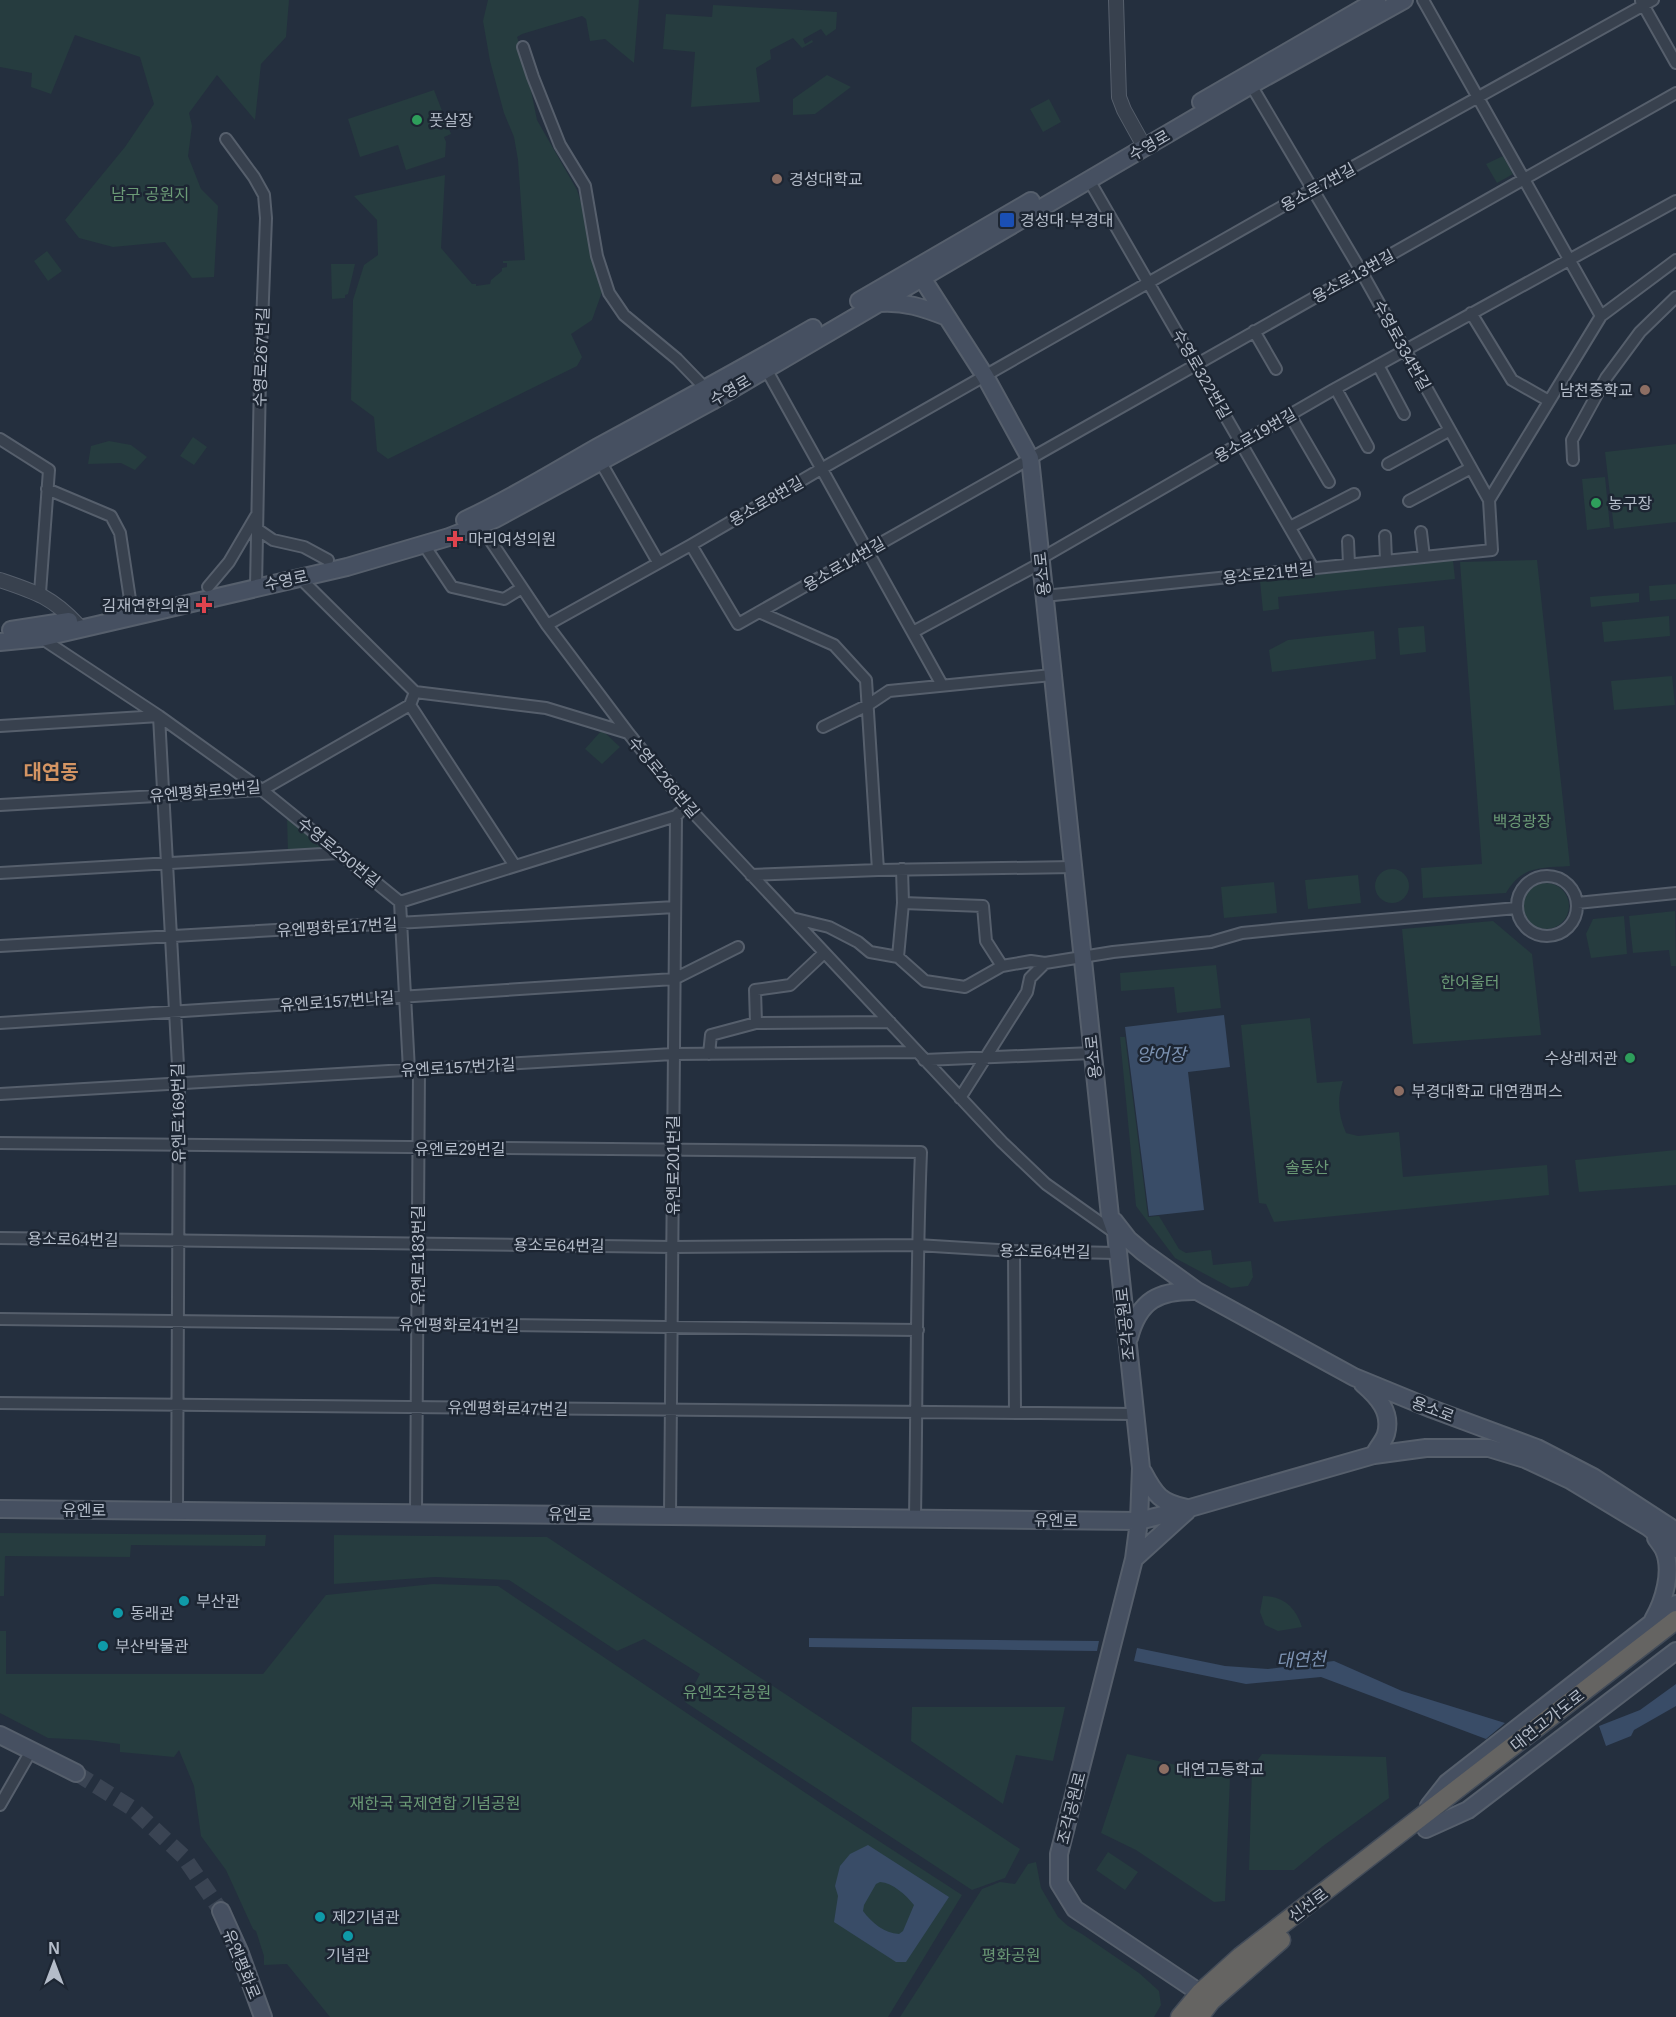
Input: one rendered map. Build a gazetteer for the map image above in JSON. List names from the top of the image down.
{
  "streets": {
    "highway": ["대연고가도로", "신선로"],
    "main road": [
      "수영로",
      "용소로",
      "조각공원로",
      "유엔로",
      "유엔평화로"
    ],
    "street": [
      "용소로7번길",
      "용소로13번길",
      "수영로334번길",
      "수영로267번길",
      "수영로322번길",
      "용소로19번길",
      "용소로8번길",
      "용소로14번길",
      "용소로21번길",
      "수영로266번길",
      "유엔평화로9번길",
      "수영로250번길",
      "유엔평화로17번길",
      "유엔로157번나길",
      "유엔로157번가길",
      "유엔로169번길",
      "유엔로29번길",
      "유엔로201번길",
      "용소로64번길",
      "유엔로183번길",
      "유엔평화로41번길",
      "유엔평화로47번길"
    ]
  },
  "crossings": [
    ["수영로", "수영로334번길"],
    ["수영로", "수영로267번길"],
    ["수영로", "수영로322번길"],
    ["수영로", "용소로"],
    ["수영로", "수영로250번길"],
    ["용소로7번길", "수영로334번길"],
    ["용소로7번길", "수영로322번길"],
    ["용소로7번길", "용소로8번길"],
    ["용소로7번길", "용소로"],
    ["용소로13번길", "수영로334번길"],
    ["용소로13번길", "수영로322번길"],
    ["용소로13번길", "용소로14번길"],
    ["용소로13번길", "용소로"],
    ["수영로334번길", "용소로19번길"],
    ["수영로334번길", "용소로21번길"],
    ["수영로322번길", "용소로19번길"],
    ["수영로322번길", "용소로21번길"],
    ["용소로19번길", "용소로"],
    ["용소로8번길", "용소로14번길"],
    ["용소로8번길", "용소로"],
    ["용소로14번길", "용소로"],
    ["용소로21번길", "용소로"],
    ["용소로", "유엔로157번가길"],
    ["용소로", "조각공원로"],
    ["수영로266번길", "유엔로157번가길"],
    ["수영로266번길", "조각공원로"],
    ["유엔평화로9번길", "수영로250번길"],
    ["유엔평화로9번길", "유엔로169번길"],
    ["수영로250번길", "유엔로169번길"],
    ["수영로250번길", "유엔로183번길"],
    ["유엔평화로17번길", "유엔로169번길"],
    ["유엔평화로17번길", "유엔로201번길"],
    ["유엔평화로17번길", "유엔로183번길"],
    ["유엔로157번나길", "유엔로169번길"],
    ["유엔로157번나길", "유엔로201번길"],
    ["유엔로157번나길", "유엔로183번길"],
    ["유엔로157번가길", "유엔로169번길"],
    ["유엔로157번가길", "유엔로201번길"],
    ["유엔로157번가길", "유엔로183번길"],
    ["유엔로169번길", "유엔로29번길"],
    ["유엔로169번길", "용소로64번길"],
    ["유엔로169번길", "유엔평화로41번길"],
    ["유엔로169번길", "유엔평화로47번길"],
    ["유엔로169번길", "유엔로"],
    ["유엔로29번길", "유엔로201번길"],
    ["유엔로29번길", "용소로64번길"],
    ["유엔로29번길", "유엔로183번길"],
    ["유엔로201번길", "용소로64번길"],
    ["유엔로201번길", "유엔평화로41번길"],
    ["유엔로201번길", "유엔평화로47번길"],
    ["유엔로201번길", "유엔로"],
    ["용소로64번길", "유엔로183번길"],
    ["용소로64번길", "조각공원로"],
    ["유엔로183번길", "유엔평화로41번길"],
    ["유엔로183번길", "유엔평화로47번길"],
    ["유엔로183번길", "유엔로"],
    ["조각공원로", "유엔평화로47번길"],
    ["조각공원로", "유엔로"],
    ["조각공원로", "신선로"],
    ["대연고가도로", "신선로"]
  ],
  "districts": ["대연동"],
  "water": ["양어장", "대연천"],
  "parks": [
    "남구 공원지",
    "백경광장",
    "한어울터",
    "솔동산",
    "유엔조각공원",
    "재한국 국제연합 기념공원",
    "평화공원"
  ],
  "places": {
    "other": [
      "풋살장",
      "경성대학교",
      "남천중학교",
      "농구장",
      "수상레저관",
      "부경대학교 대연캠퍼스",
      "부산관",
      "동래관",
      "부산박물관",
      "대연고등학교",
      "제2기념관",
      "기념관"
    ],
    "transit": ["경성대·부경대"],
    "health": ["마리여성의원", "김재연한의원"]
  },
  "north": "top"
}
